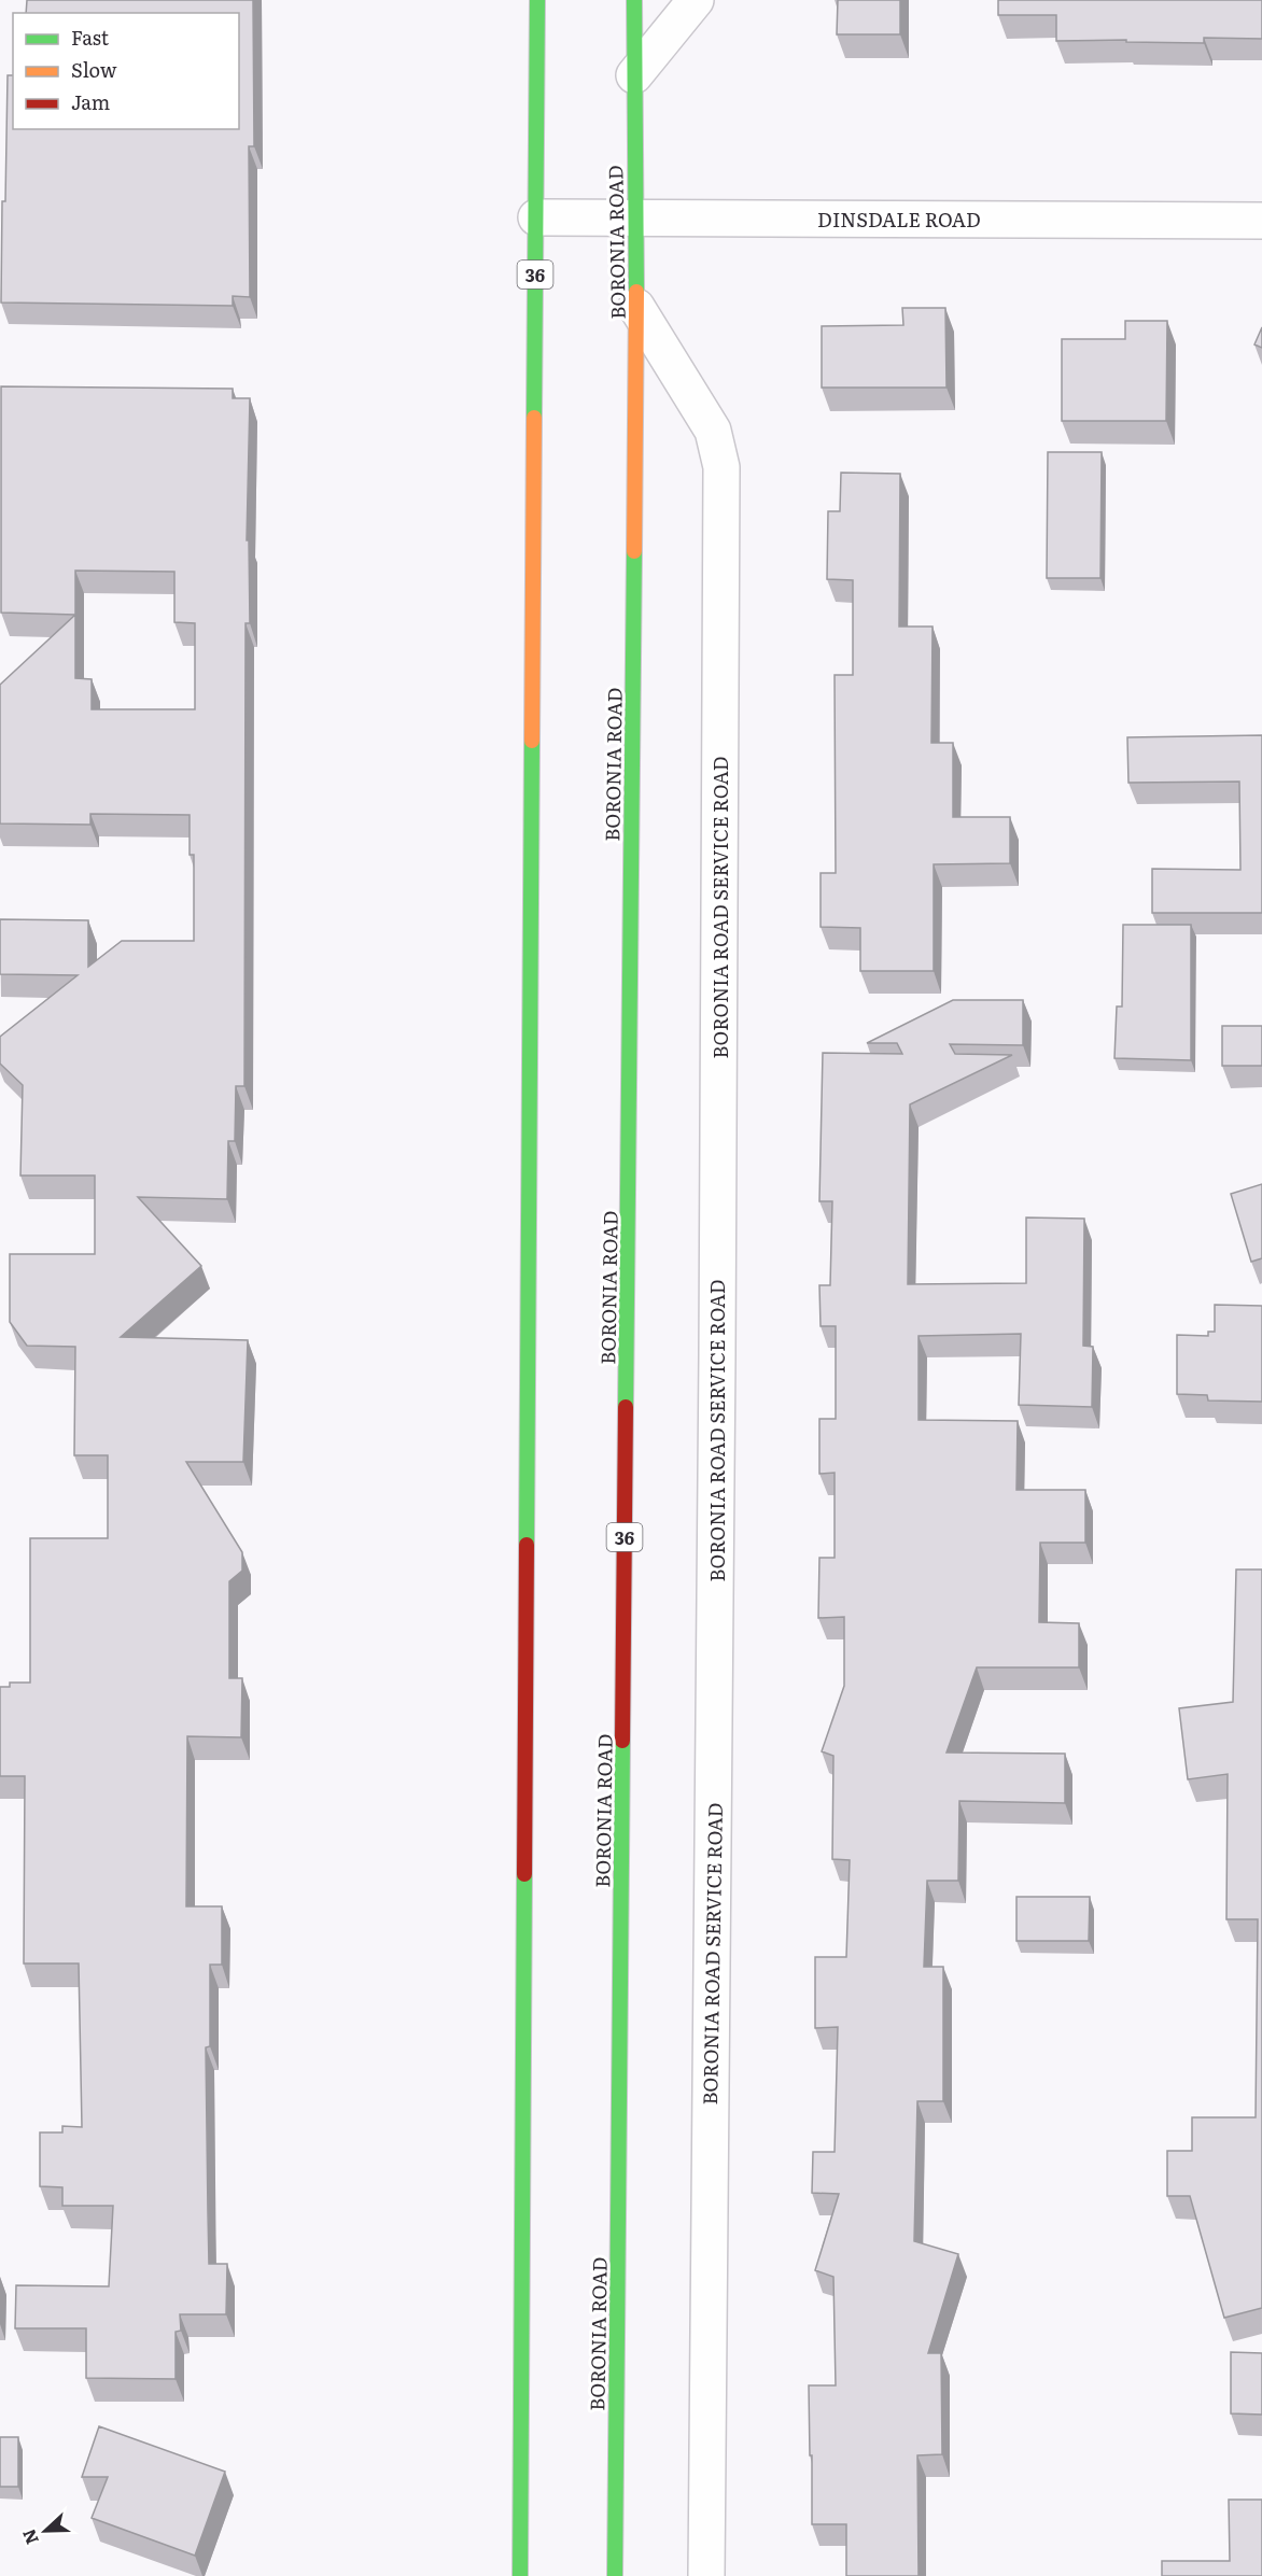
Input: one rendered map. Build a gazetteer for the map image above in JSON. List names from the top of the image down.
{
  "streets": {
    "main road": ["BORONIA ROAD", "36"],
    "street": ["DINSDALE ROAD", "BORONIA ROAD SERVICE ROAD"]
  },
  "crossings": [
    ["DINSDALE ROAD", "BORONIA ROAD"],
    ["DINSDALE ROAD", "36"],
    ["BORONIA ROAD", "BORONIA ROAD SERVICE ROAD"]
  ],
  "legend": ["Fast", "Slow", "Jam"],
  "north": "left"
}
